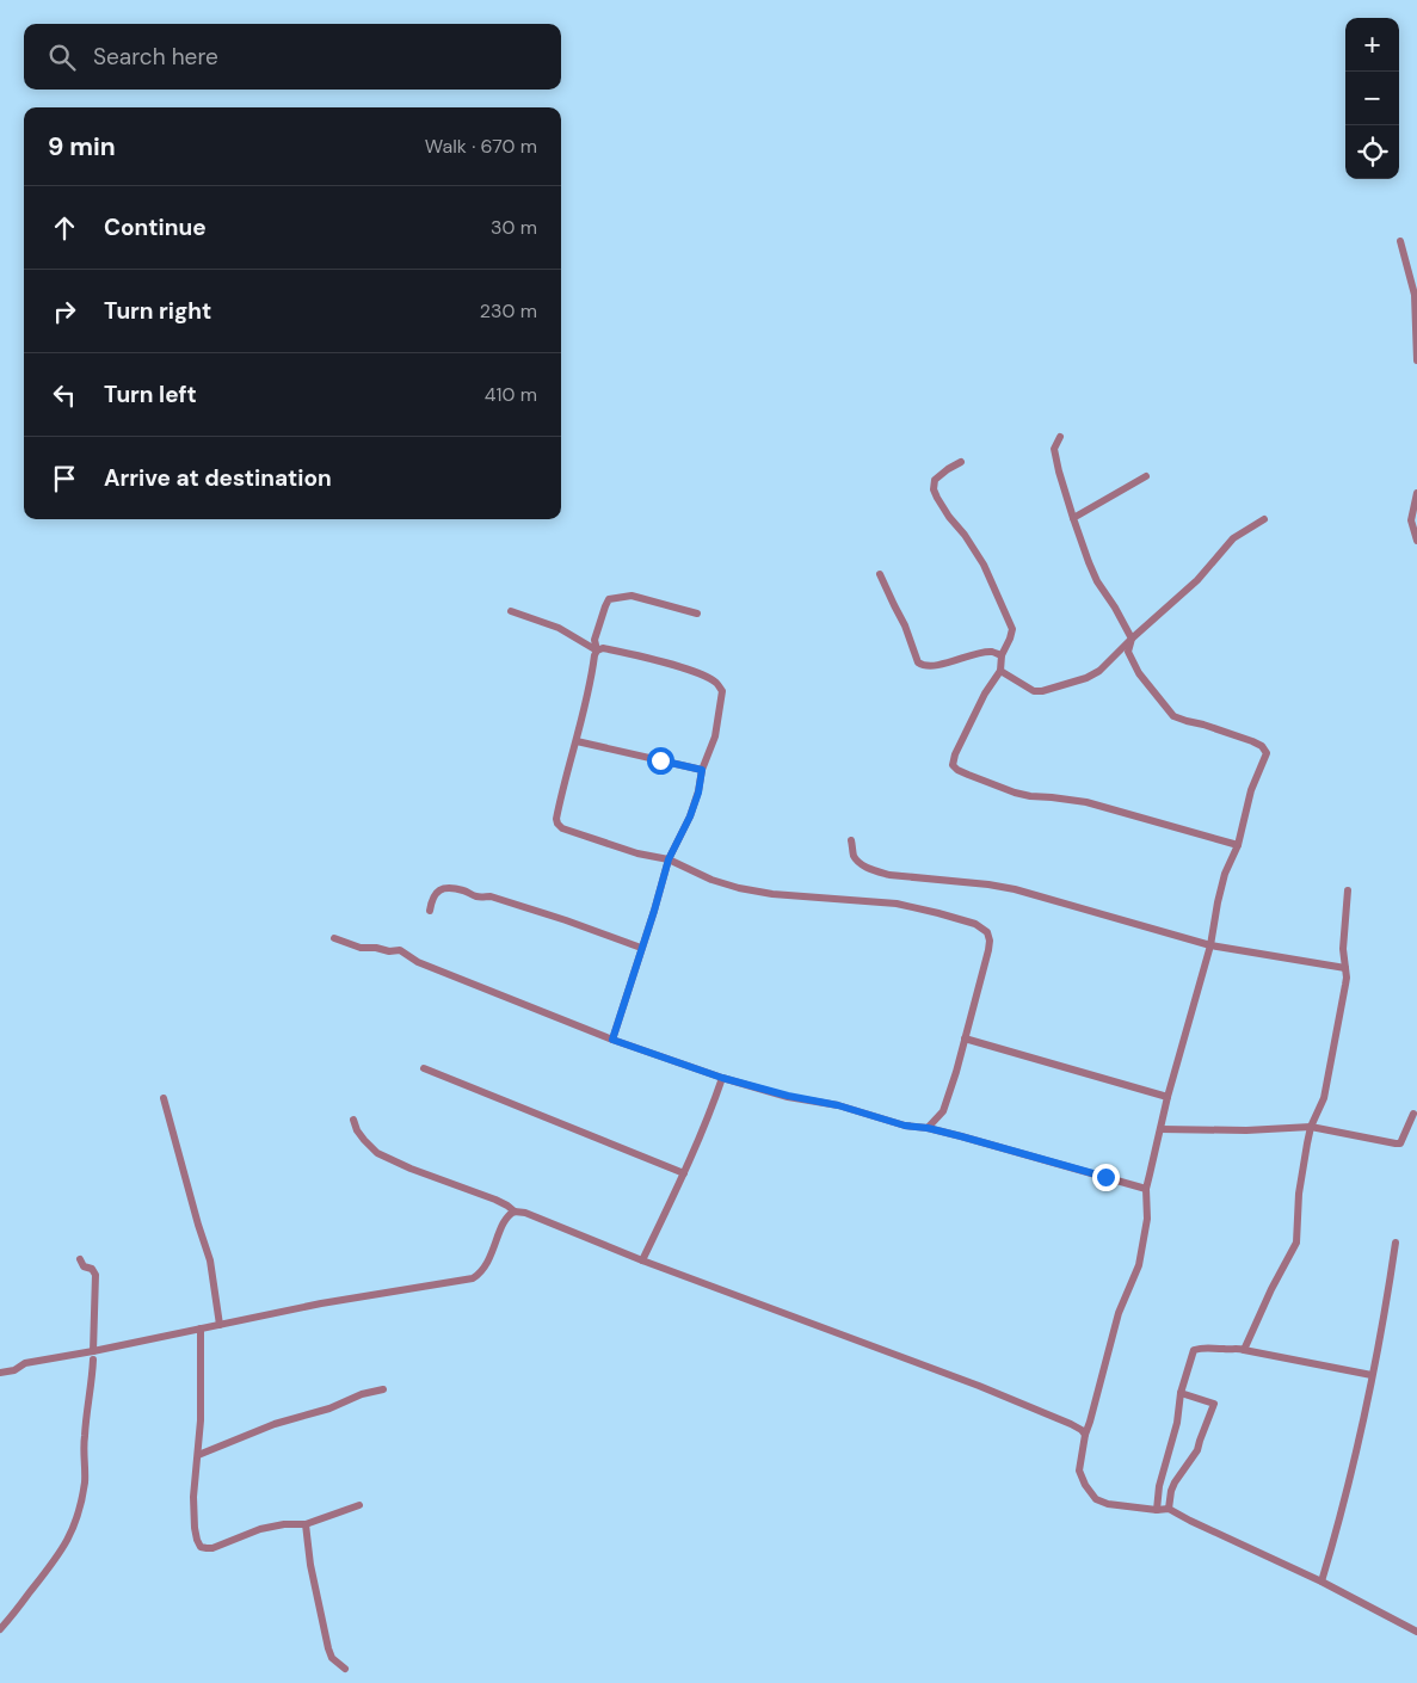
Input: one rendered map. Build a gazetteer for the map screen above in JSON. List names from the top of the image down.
{
  "page": {
    "map_buttons": ["+", "−"],
    "search": "Search here",
    "heading": ["9 min", "Walk · 670 m"],
    "list": [
      ["Continue", "30 m"],
      ["Turn right", "230 m"],
      ["Turn left", "410 m"],
      "Arrive at destination"
    ]
  }
}
